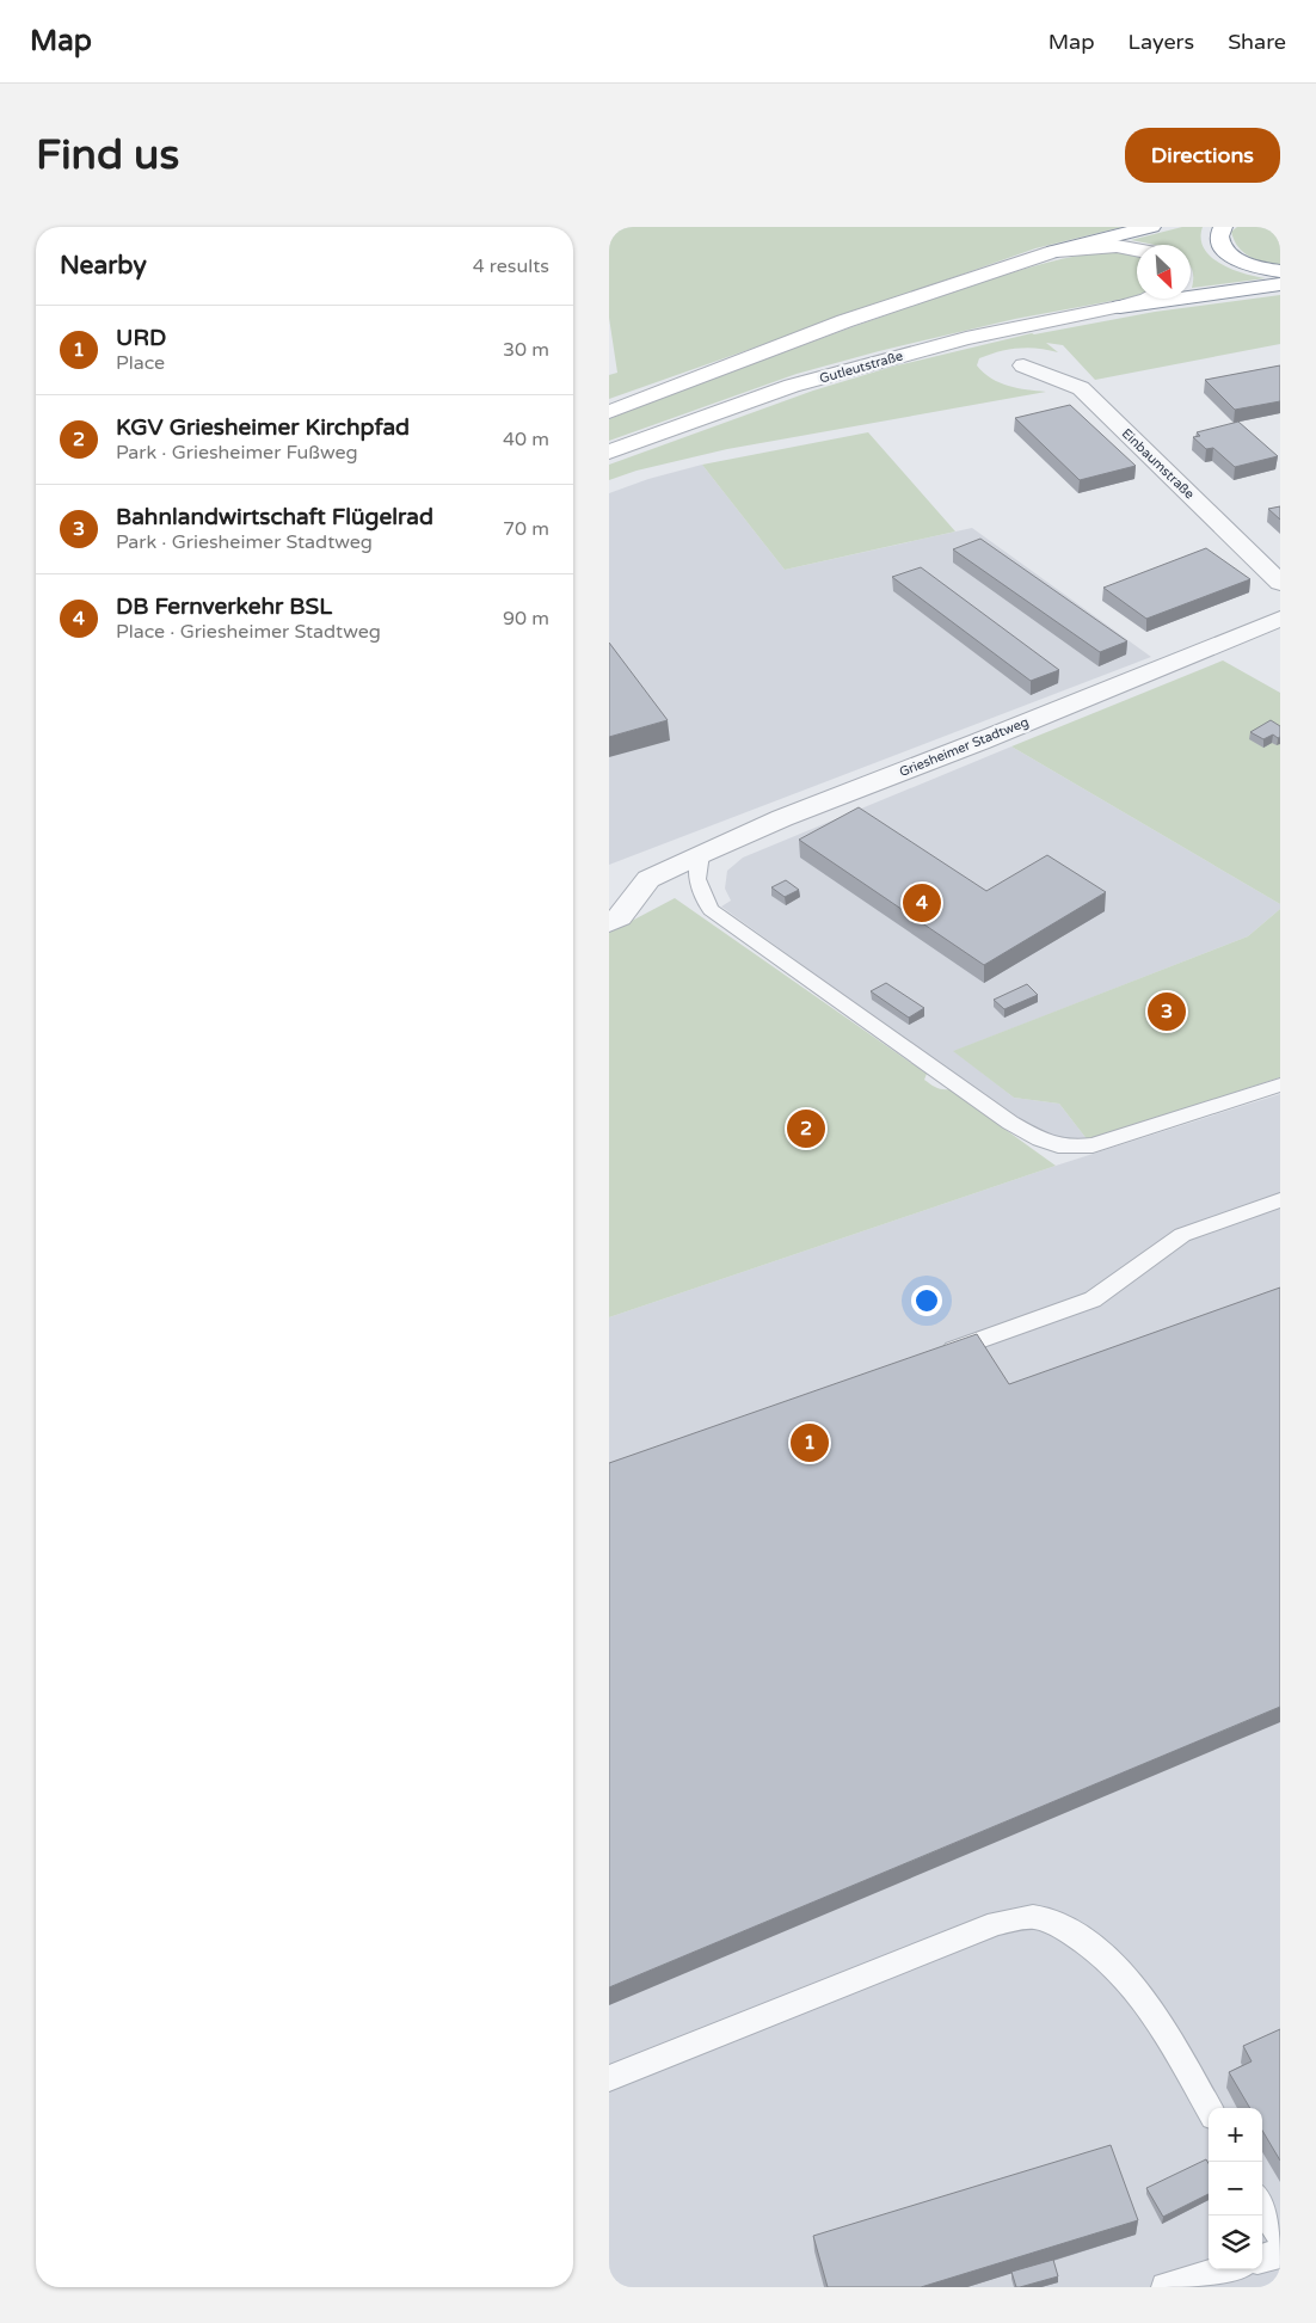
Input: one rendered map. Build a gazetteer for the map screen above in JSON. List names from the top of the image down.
{
  "streets": {
    "main road": ["Gutleutstraße"],
    "street": ["Einbaumstraße", "Griesheimer Stadtweg"]
  },
  "north": "bottom right",
  "page": {
    "header": "Map",
    "nav": ["Map", "Layers", "Share"],
    "buttons": "Directions",
    "title": "Find us",
    "heading": ["Nearby", "4 results"],
    "list": [
      {
        "mark": "1",
        "name": "URD",
        "note": "Place",
        "value": "30 m"
      },
      {
        "mark": "2",
        "name": "KGV Griesheimer Kirchpfad",
        "note": "Park · Griesheimer Fußweg",
        "value": "40 m"
      },
      {
        "mark": "3",
        "name": "Bahnlandwirtschaft Flügelrad",
        "note": "Park · Griesheimer Stadtweg",
        "value": "70 m"
      },
      {
        "mark": "4",
        "name": "DB Fernverkehr BSL",
        "note": "Place · Griesheimer Stadtweg",
        "value": "90 m"
      }
    ],
    "pins": [
      "4",
      "3",
      "2",
      "1"
    ],
    "map_buttons": ["+", "−"]
  }
}
